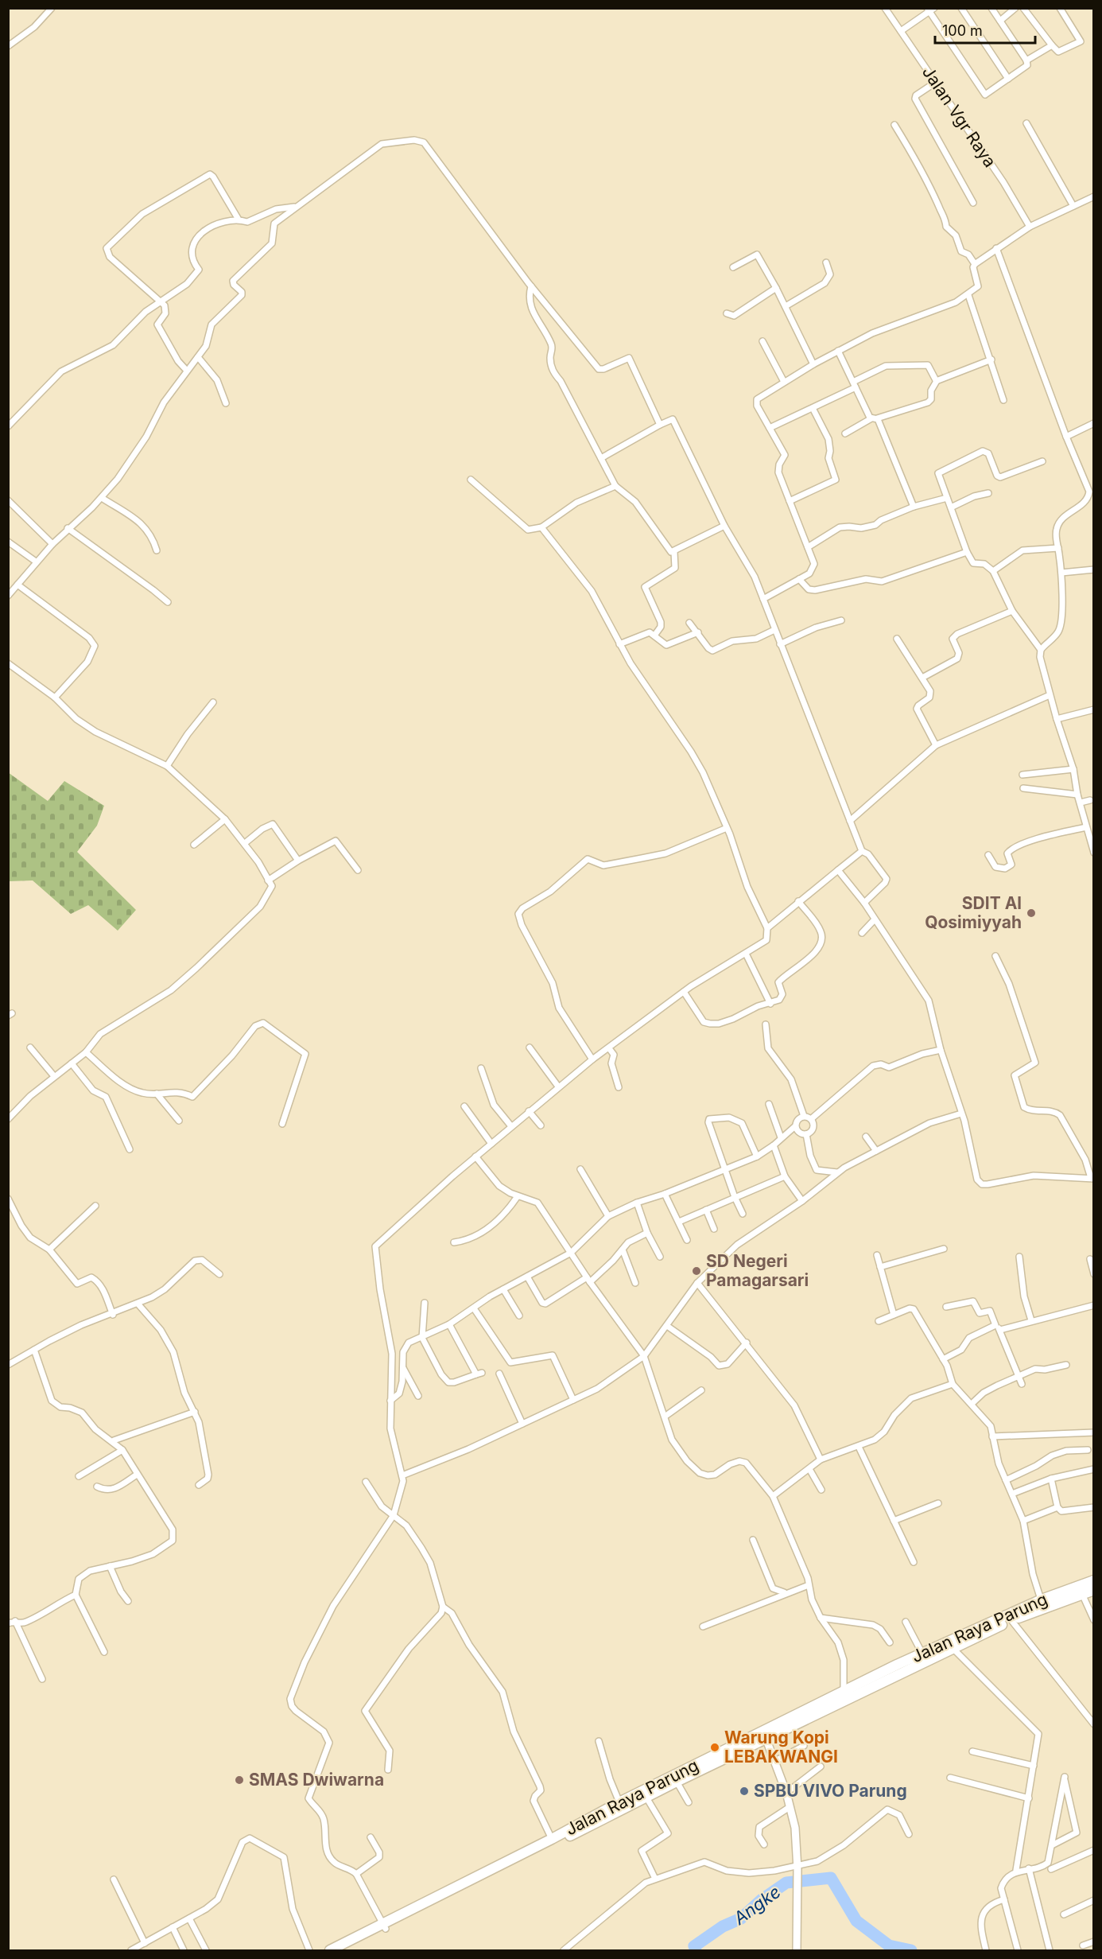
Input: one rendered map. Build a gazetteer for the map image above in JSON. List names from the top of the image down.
{
  "streets": {
    "highway": ["Jalan Raya Parung"],
    "street": ["Jalan Vgr Raya"]
  },
  "water": ["Angke"],
  "places": [
    "SDIT Al Qosimiyyah",
    "SD Negeri Pamagarsari",
    "Warung Kopi LEBAKWANGI",
    "SMAS Dwiwarna",
    "SPBU VIVO Parung"
  ],
  "scale_bar": "100 m"
}
